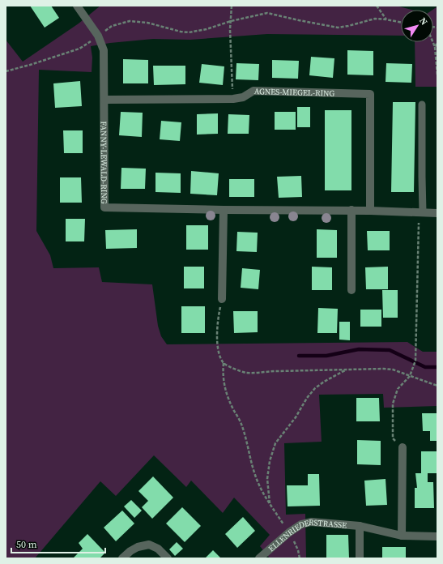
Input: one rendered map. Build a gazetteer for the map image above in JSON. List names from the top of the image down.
{
  "streets": {
    "street": ["AGNES-MIEGEL-RING", "FANNY-LEWALD-RING", "ELLENRIEDERSTRASSE"]
  },
  "crossings": [
    ["AGNES-MIEGEL-RING", "FANNY-LEWALD-RING"]
  ],
  "scale_bar": "50 m",
  "north": "top right"
}
